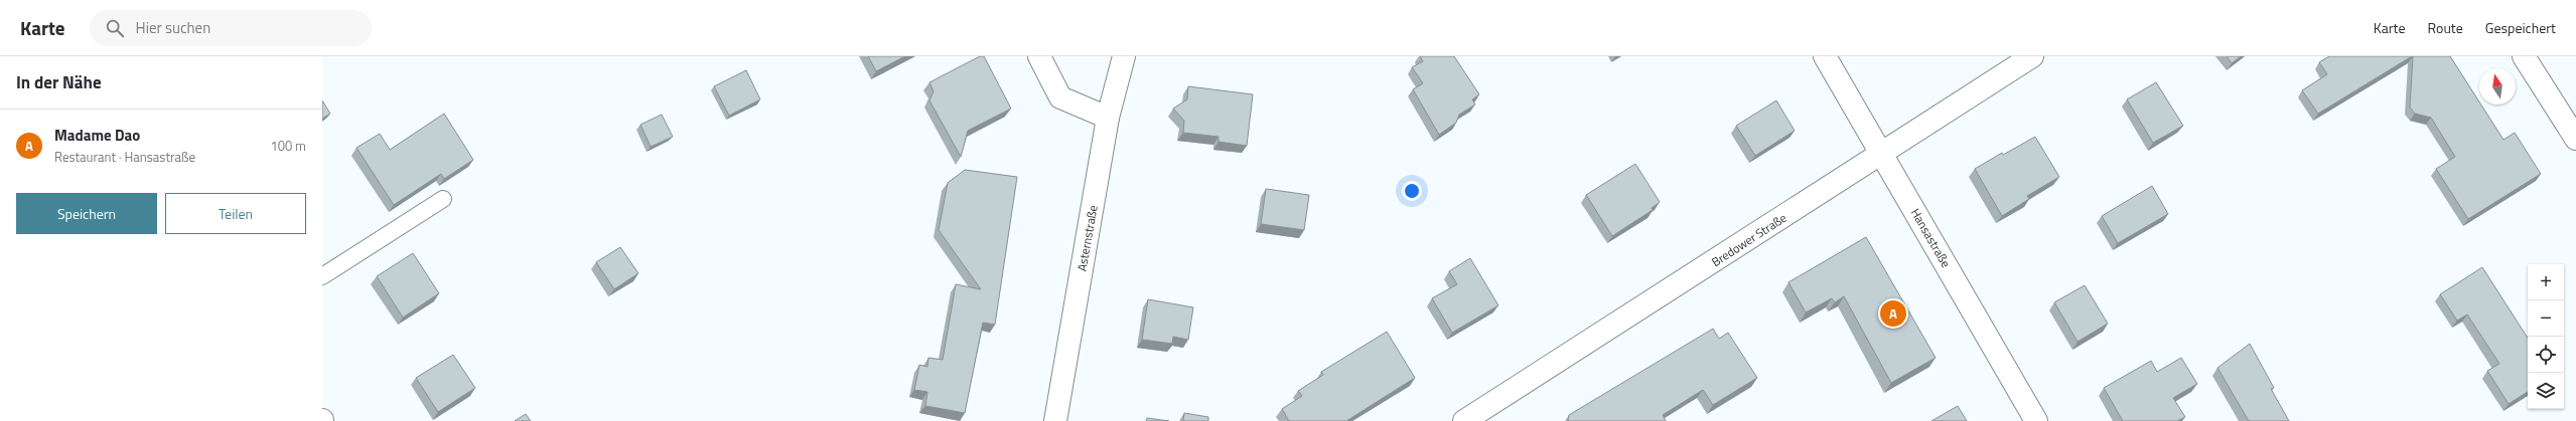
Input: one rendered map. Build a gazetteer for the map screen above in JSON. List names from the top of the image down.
{
  "streets": {
    "street": ["Asternstraße", "Hansastraße", "Bredower Straße"]
  },
  "crossings": [
    ["Hansastraße", "Bredower Straße"]
  ],
  "north": "top",
  "page": {
    "header": "Karte",
    "search": "Hier suchen",
    "nav": ["Karte", "Route", "Gespeichert"],
    "heading": "In der Nähe",
    "list": [
      {
        "mark": "A",
        "name": "Madame Dao",
        "note": "Restaurant · Hansastraße",
        "value": "100 m"
      }
    ],
    "buttons": ["Speichern", "Teilen"],
    "map_buttons": ["+", "−"],
    "pins": "A"
  }
}
